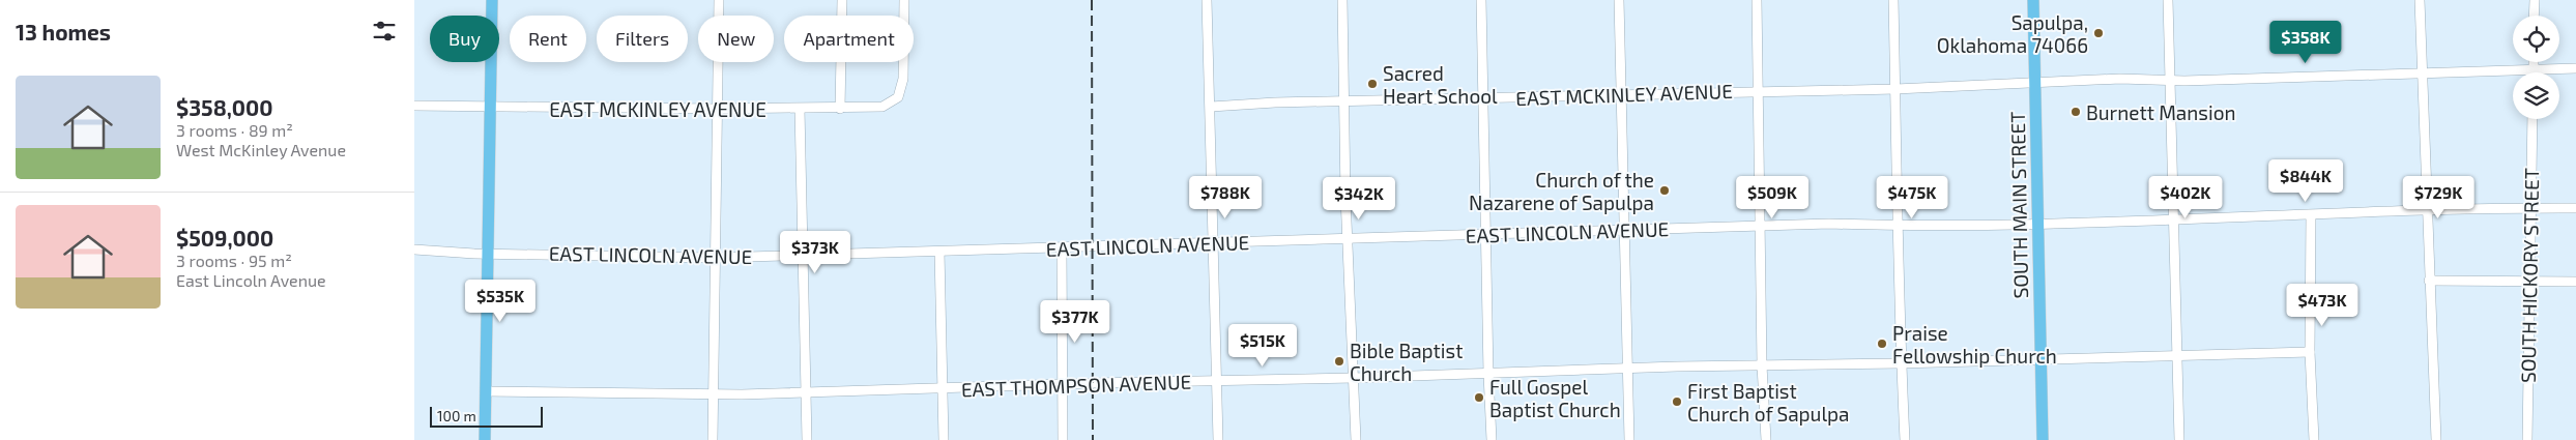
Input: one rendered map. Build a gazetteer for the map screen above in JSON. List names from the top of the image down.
{
  "streets": {
    "main road": ["SOUTH MAIN STREET"],
    "street": [
      "EAST MCKINLEY AVENUE",
      "EAST LINCOLN AVENUE",
      "SOUTH HICKORY STREET",
      "EAST THOMPSON AVENUE"
    ]
  },
  "crossings": [
    ["EAST MCKINLEY AVENUE", "SOUTH MAIN STREET"],
    ["SOUTH MAIN STREET", "EAST LINCOLN AVENUE"],
    ["SOUTH MAIN STREET", "EAST THOMPSON AVENUE"],
    ["EAST LINCOLN AVENUE", "SOUTH HICKORY STREET"]
  ],
  "places": [
    "Sapulpa, Oklahoma 74066",
    "Sacred Heart School",
    "Burnett Mansion",
    "Church of the Nazarene of Sapulpa",
    "Praise Fellowship Church",
    "Bible Baptist Church",
    "Full Gospel Baptist Church",
    "First Baptist Church of Sapulpa"
  ],
  "scale_bar": "100 m",
  "page": {
    "heading": "13 homes",
    "chip": [
      "Buy",
      "Rent",
      "Filters",
      "New",
      "Apartment"
    ],
    "price": [
      "$358K",
      "$844K",
      "$788K",
      "$509K",
      "$475K",
      "$402K",
      "$729K",
      "$342K",
      "$373K",
      "$535K",
      "$473K",
      "$377K",
      "$515K"
    ],
    "list": [
      {
        "name": "$358,000",
        "note": "3 rooms · 89 m² · West McKinley Avenue"
      },
      {
        "name": "$509,000",
        "note": "3 rooms · 95 m² · East Lincoln Avenue"
      }
    ],
    "scale": "100 m"
  }
}
